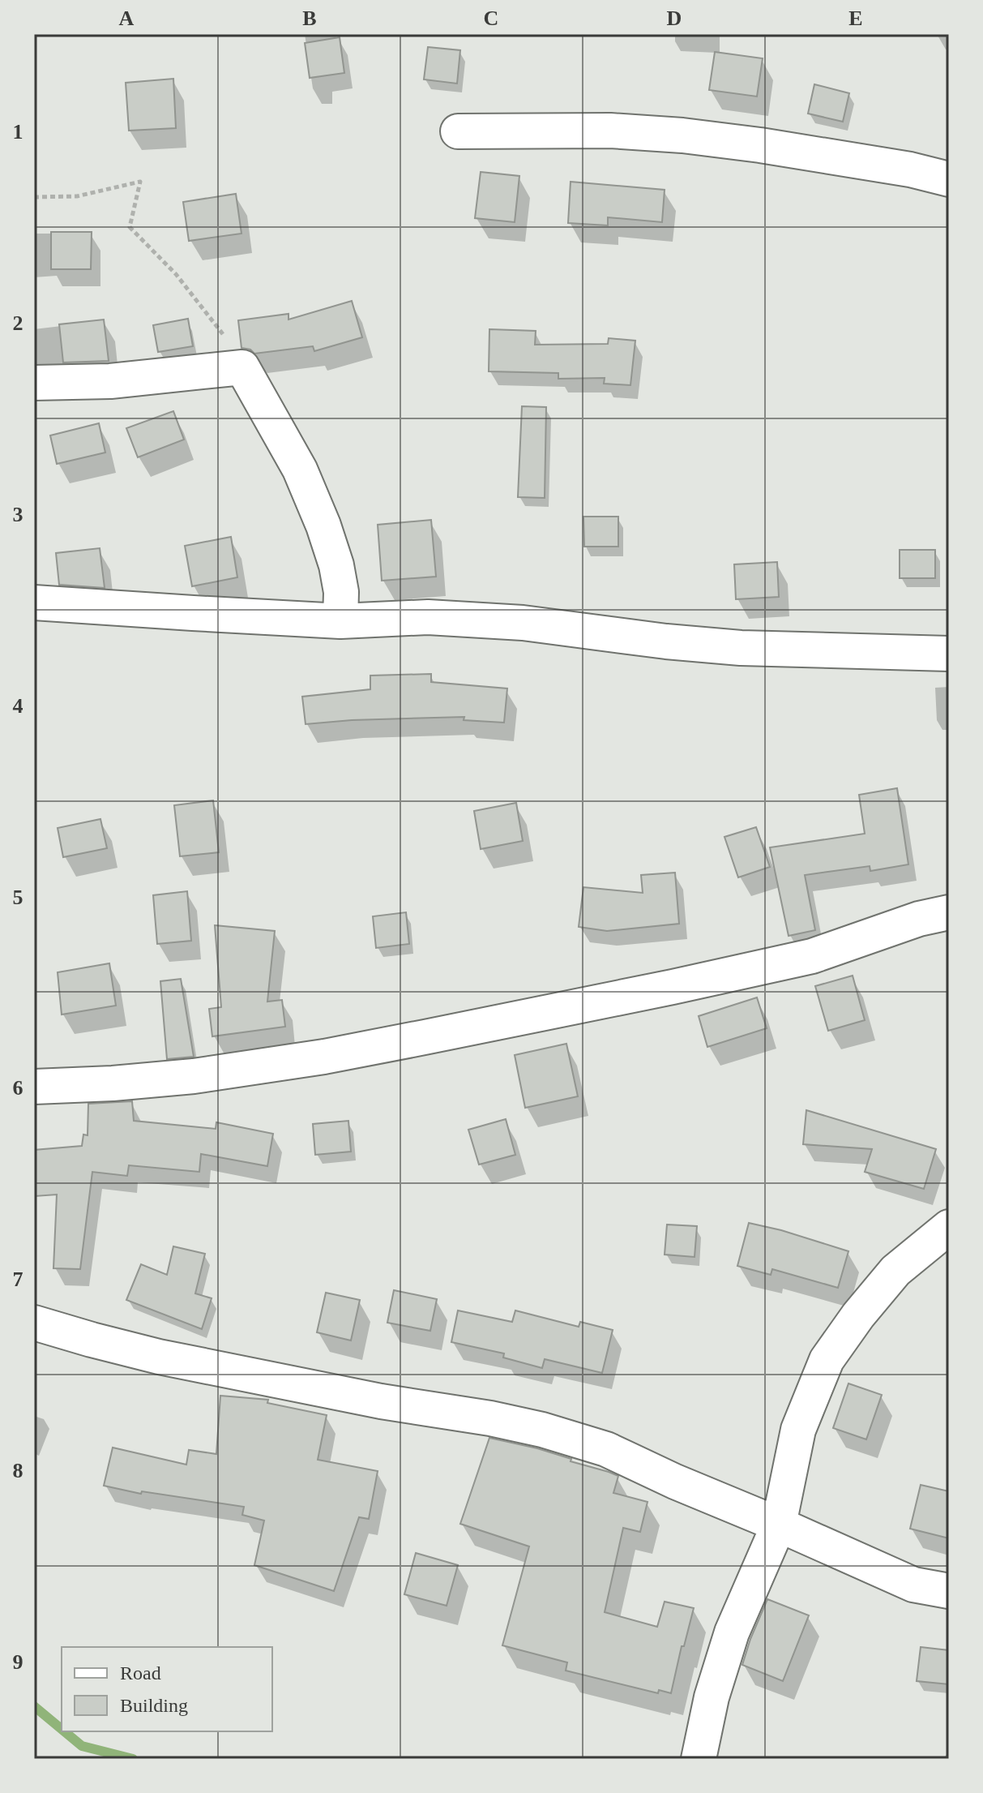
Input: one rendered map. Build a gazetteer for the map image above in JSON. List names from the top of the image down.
{
  "legend": ["Road", "Building"],
  "grid": {
    "columns": [
      "A",
      "B",
      "C",
      "D",
      "E"
    ],
    "rows": [
      "1",
      "2",
      "3",
      "4",
      "5",
      "6",
      "7",
      "8",
      "9"
    ]
  }
}
